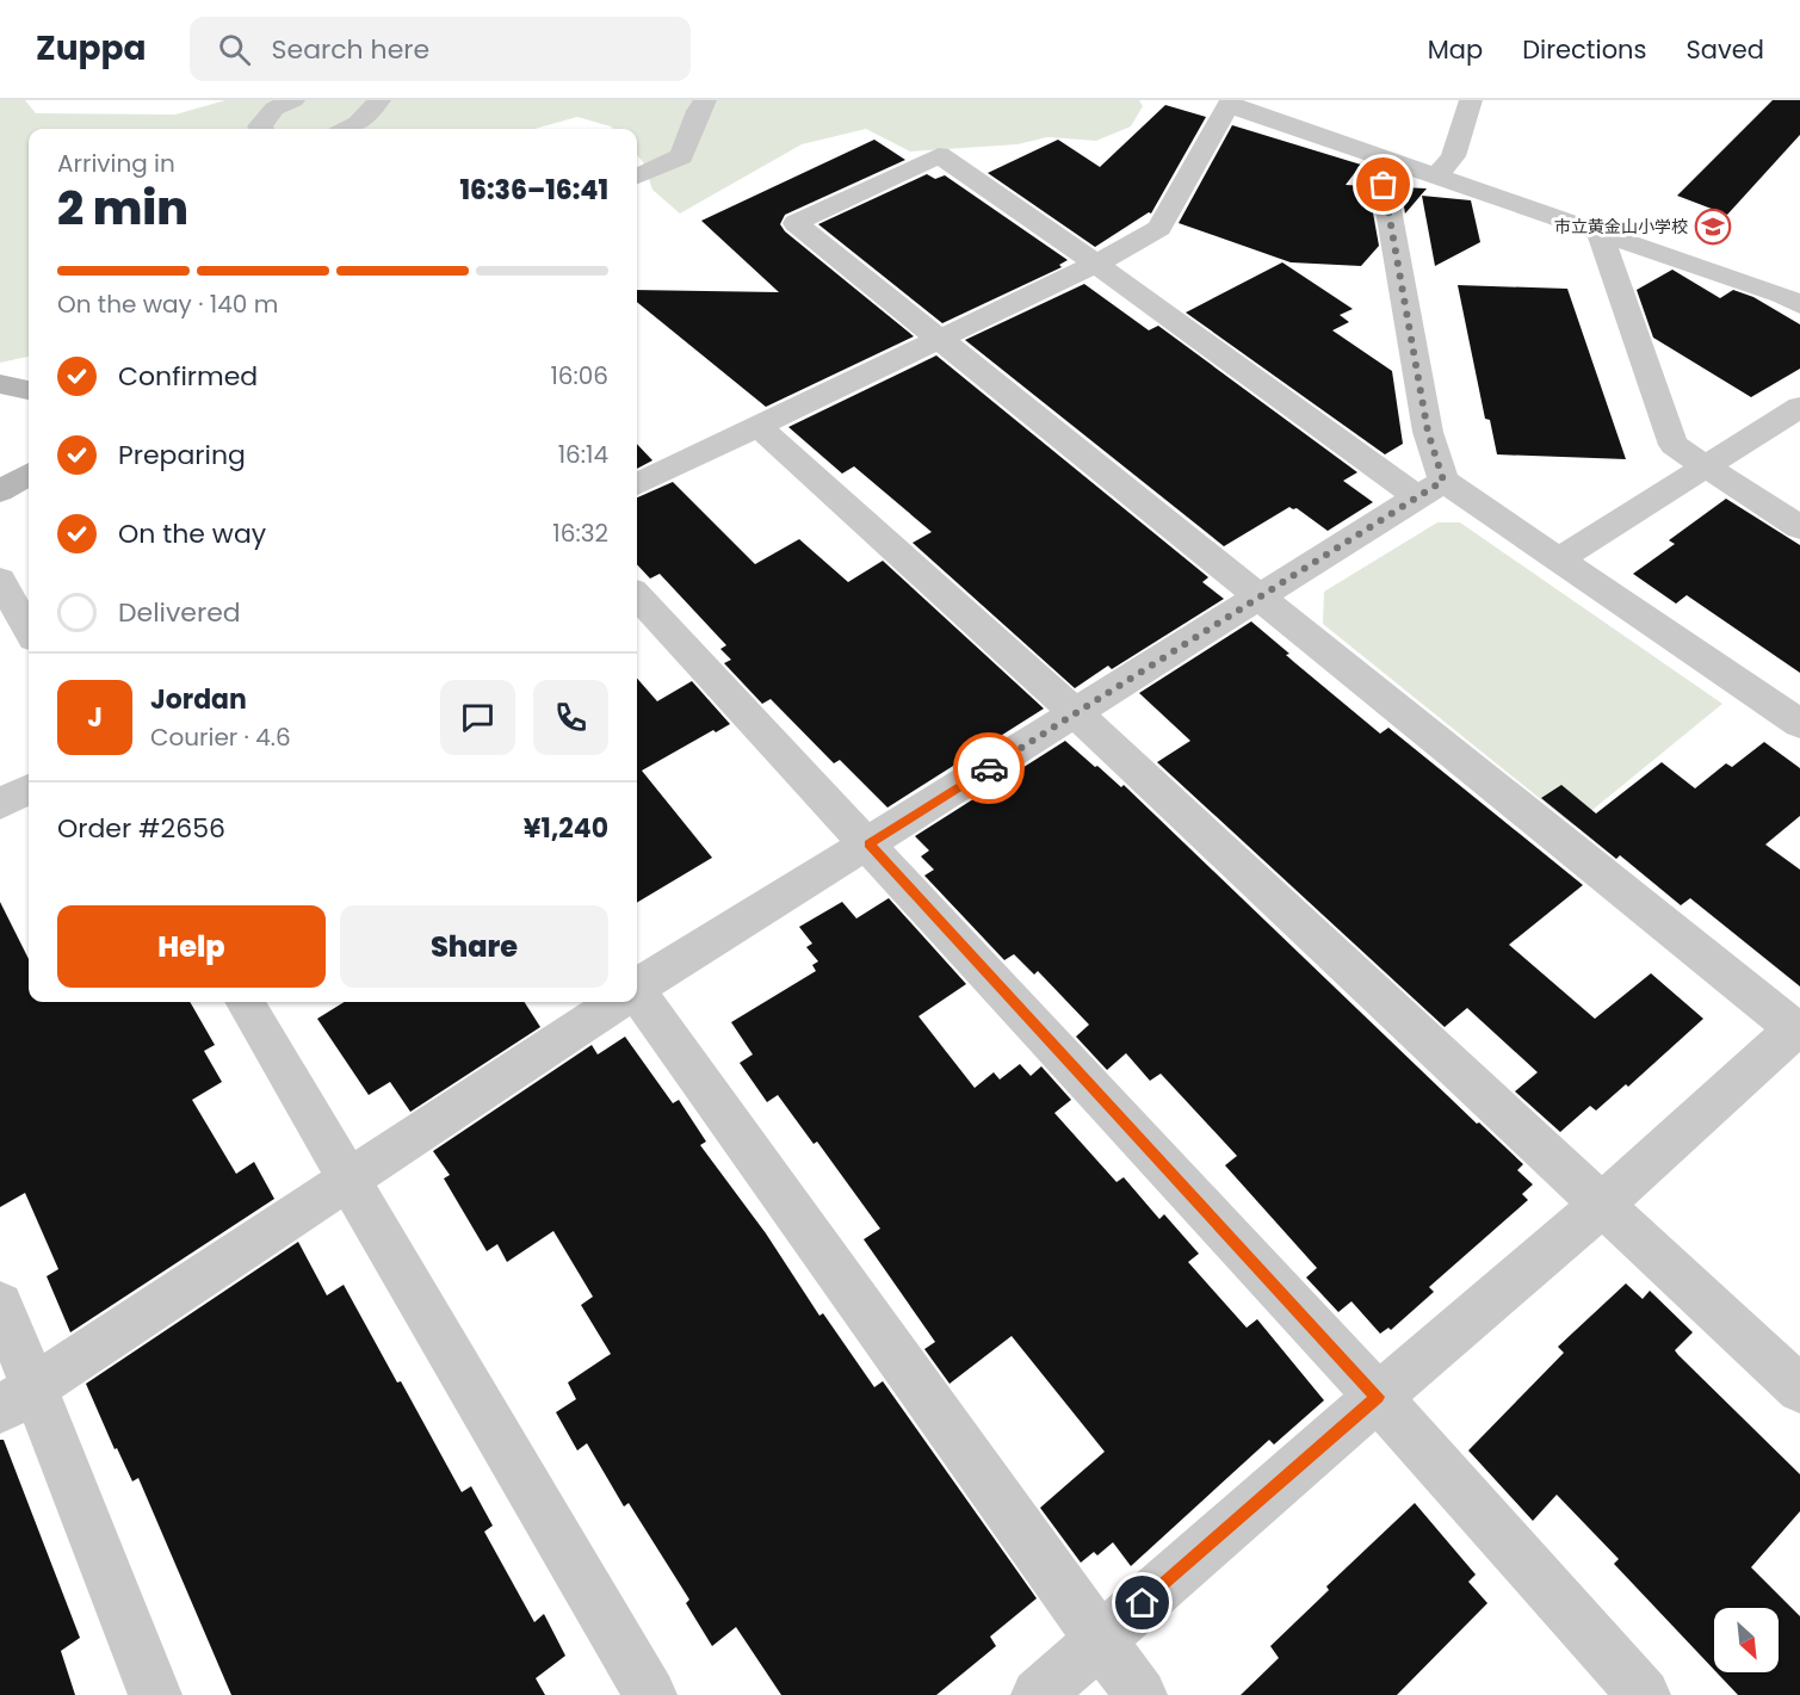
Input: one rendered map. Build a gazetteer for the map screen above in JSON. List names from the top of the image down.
{
  "places": {
    "school or university": ["市立黄金山小学校"]
  },
  "north": "bottom right",
  "page": {
    "header": "Zuppa",
    "search": "Search here",
    "nav": ["Map", "Directions", "Saved"],
    "heading": ["2 min", "Arriving in", "16:36–16:41"],
    "panel": [
      "Jordan",
      "Courier · 4.6",
      "Order #2656",
      "¥1,240"
    ],
    "bar": "On the way · 140 m",
    "list": [
      ["Confirmed", "16:06"],
      ["Preparing", "16:14"],
      ["On the way", "16:32"],
      "Delivered"
    ],
    "round": "J",
    "buttons": ["Help", "Share"]
  }
}
